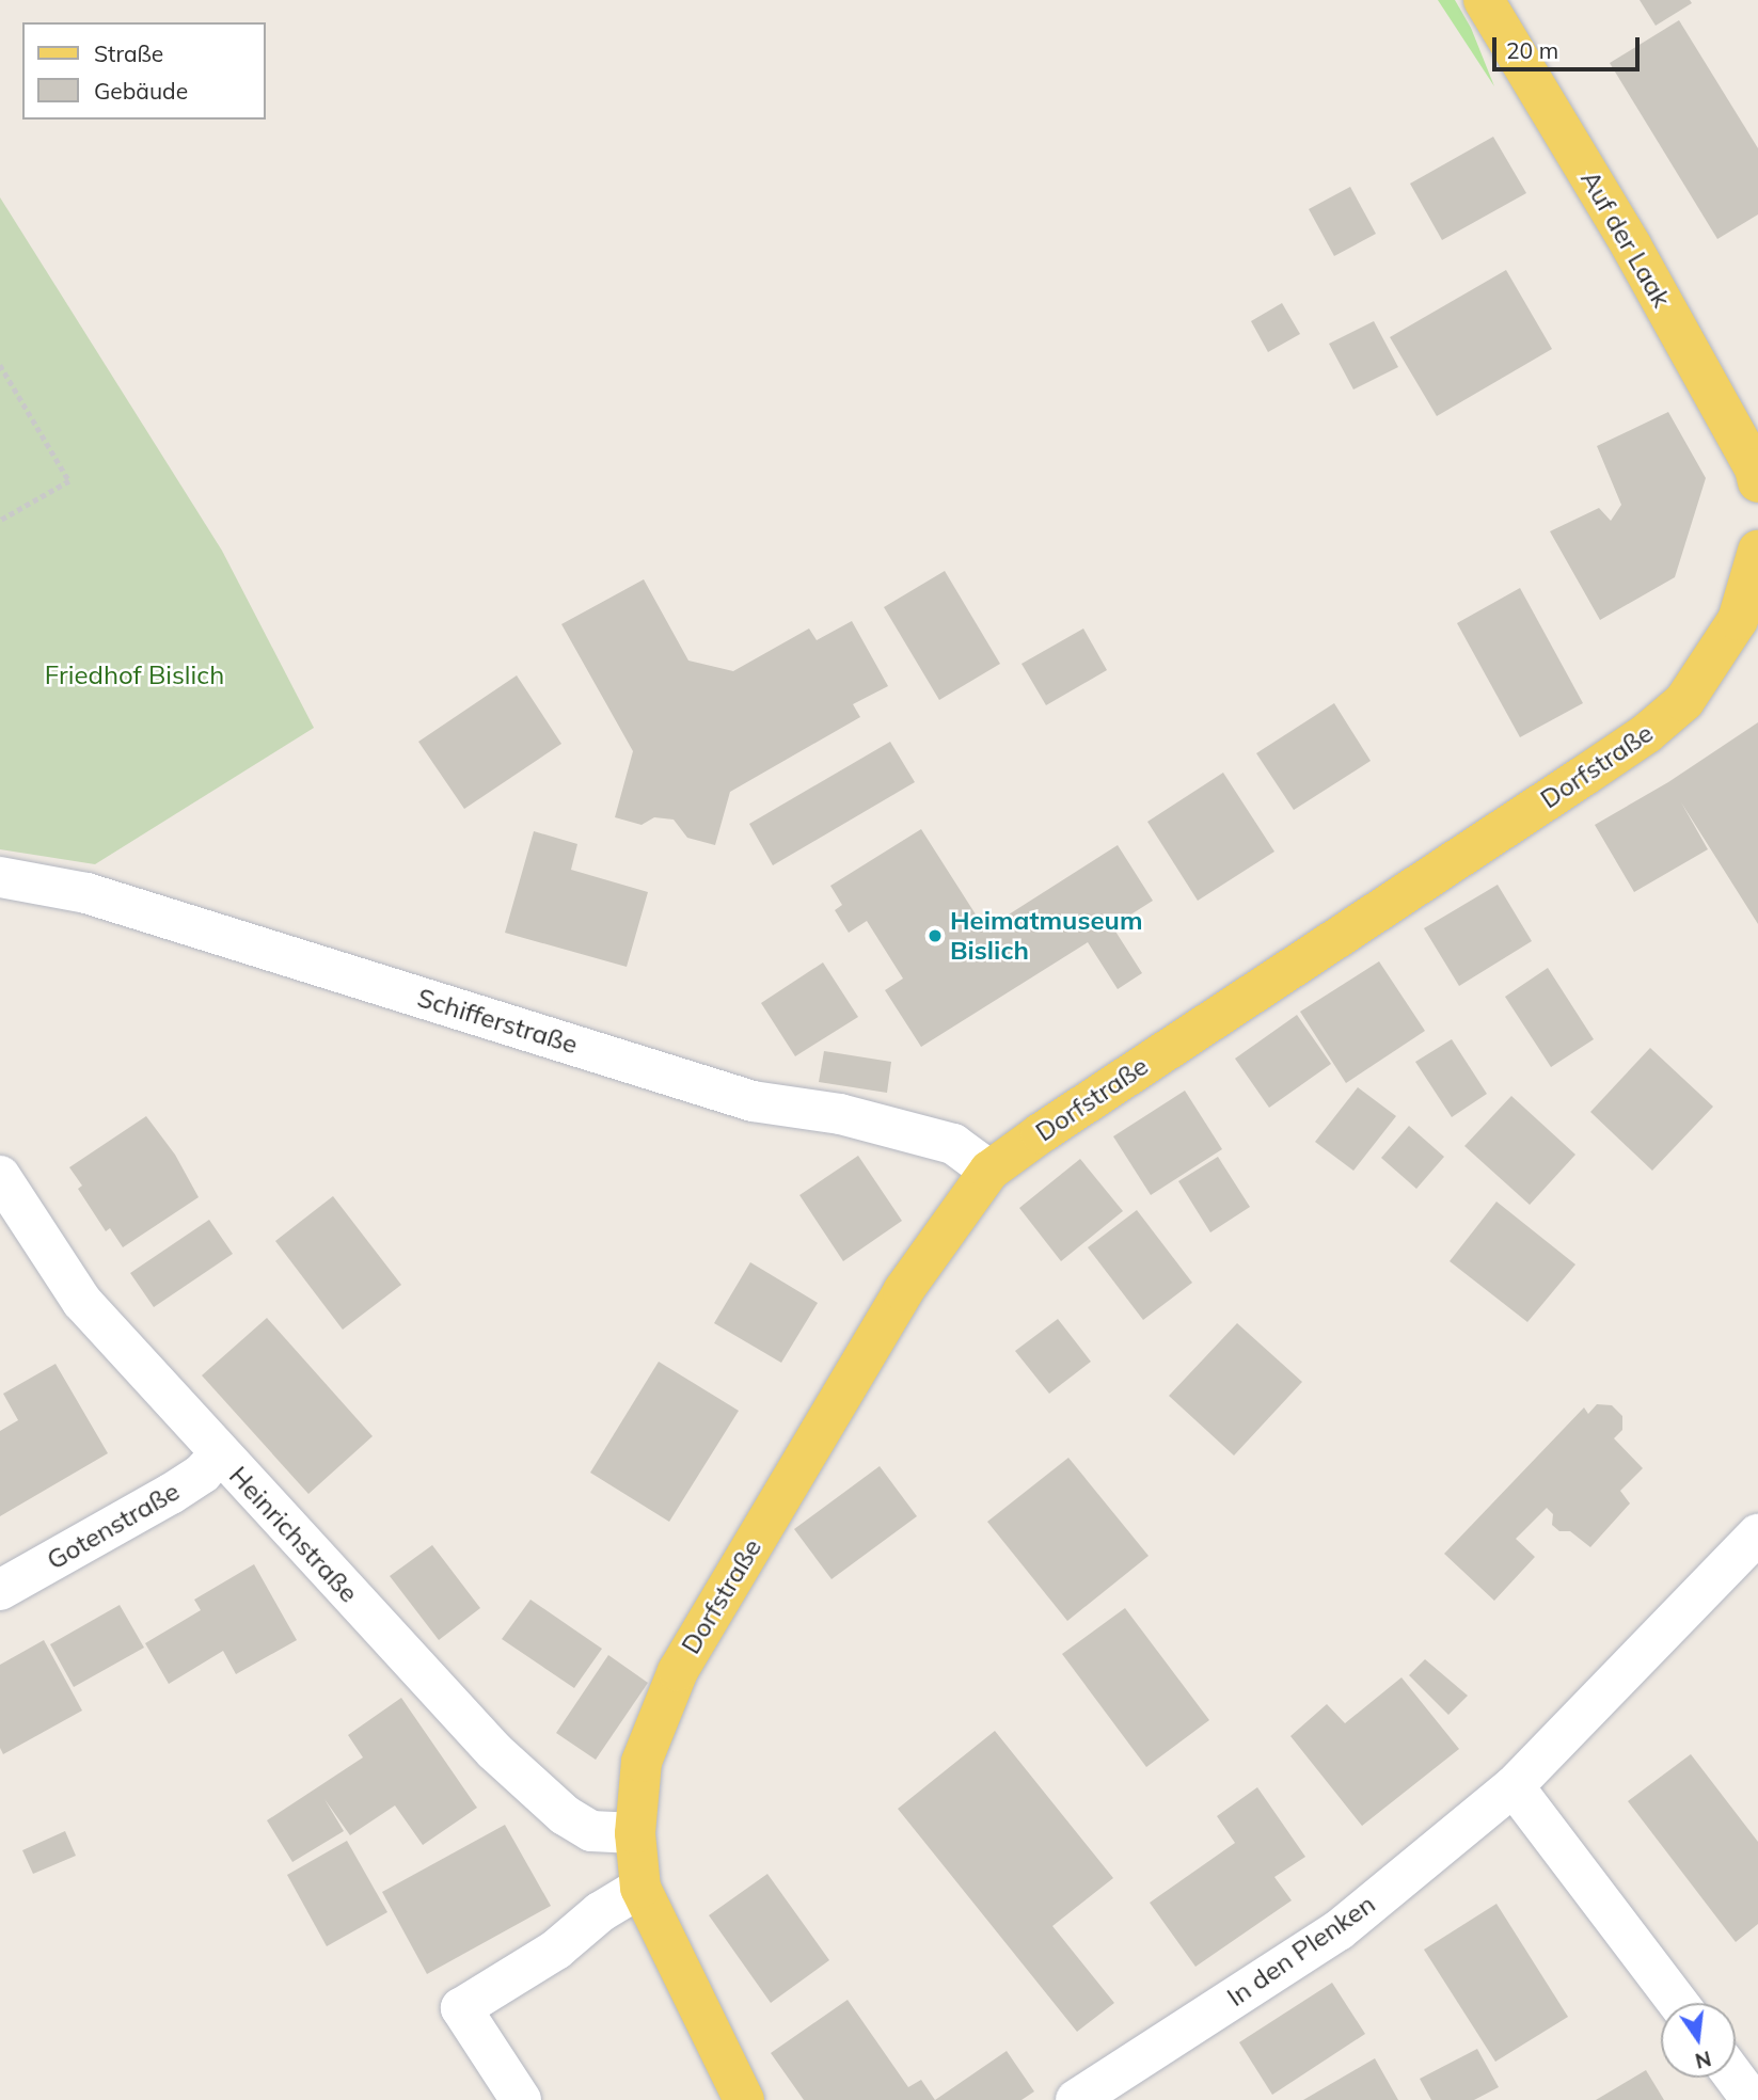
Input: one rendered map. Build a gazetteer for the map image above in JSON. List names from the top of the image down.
{
  "streets": {
    "main road": ["Auf der Laak", "Dorfstraße"],
    "street": [
      "Schifferstraße",
      "Gotenstraße",
      "Heinrichstraße",
      "In den Plenken"
    ]
  },
  "crossings": [
    ["Dorfstraße", "Schifferstraße"],
    ["Dorfstraße", "Heinrichstraße"],
    ["Gotenstraße", "Heinrichstraße"]
  ],
  "parks": ["Friedhof Bislich"],
  "places": ["Heimatmuseum Bislich"],
  "legend": ["Straße", "Gebäude"],
  "scale_bar": "20 m",
  "north": "bottom"
}
